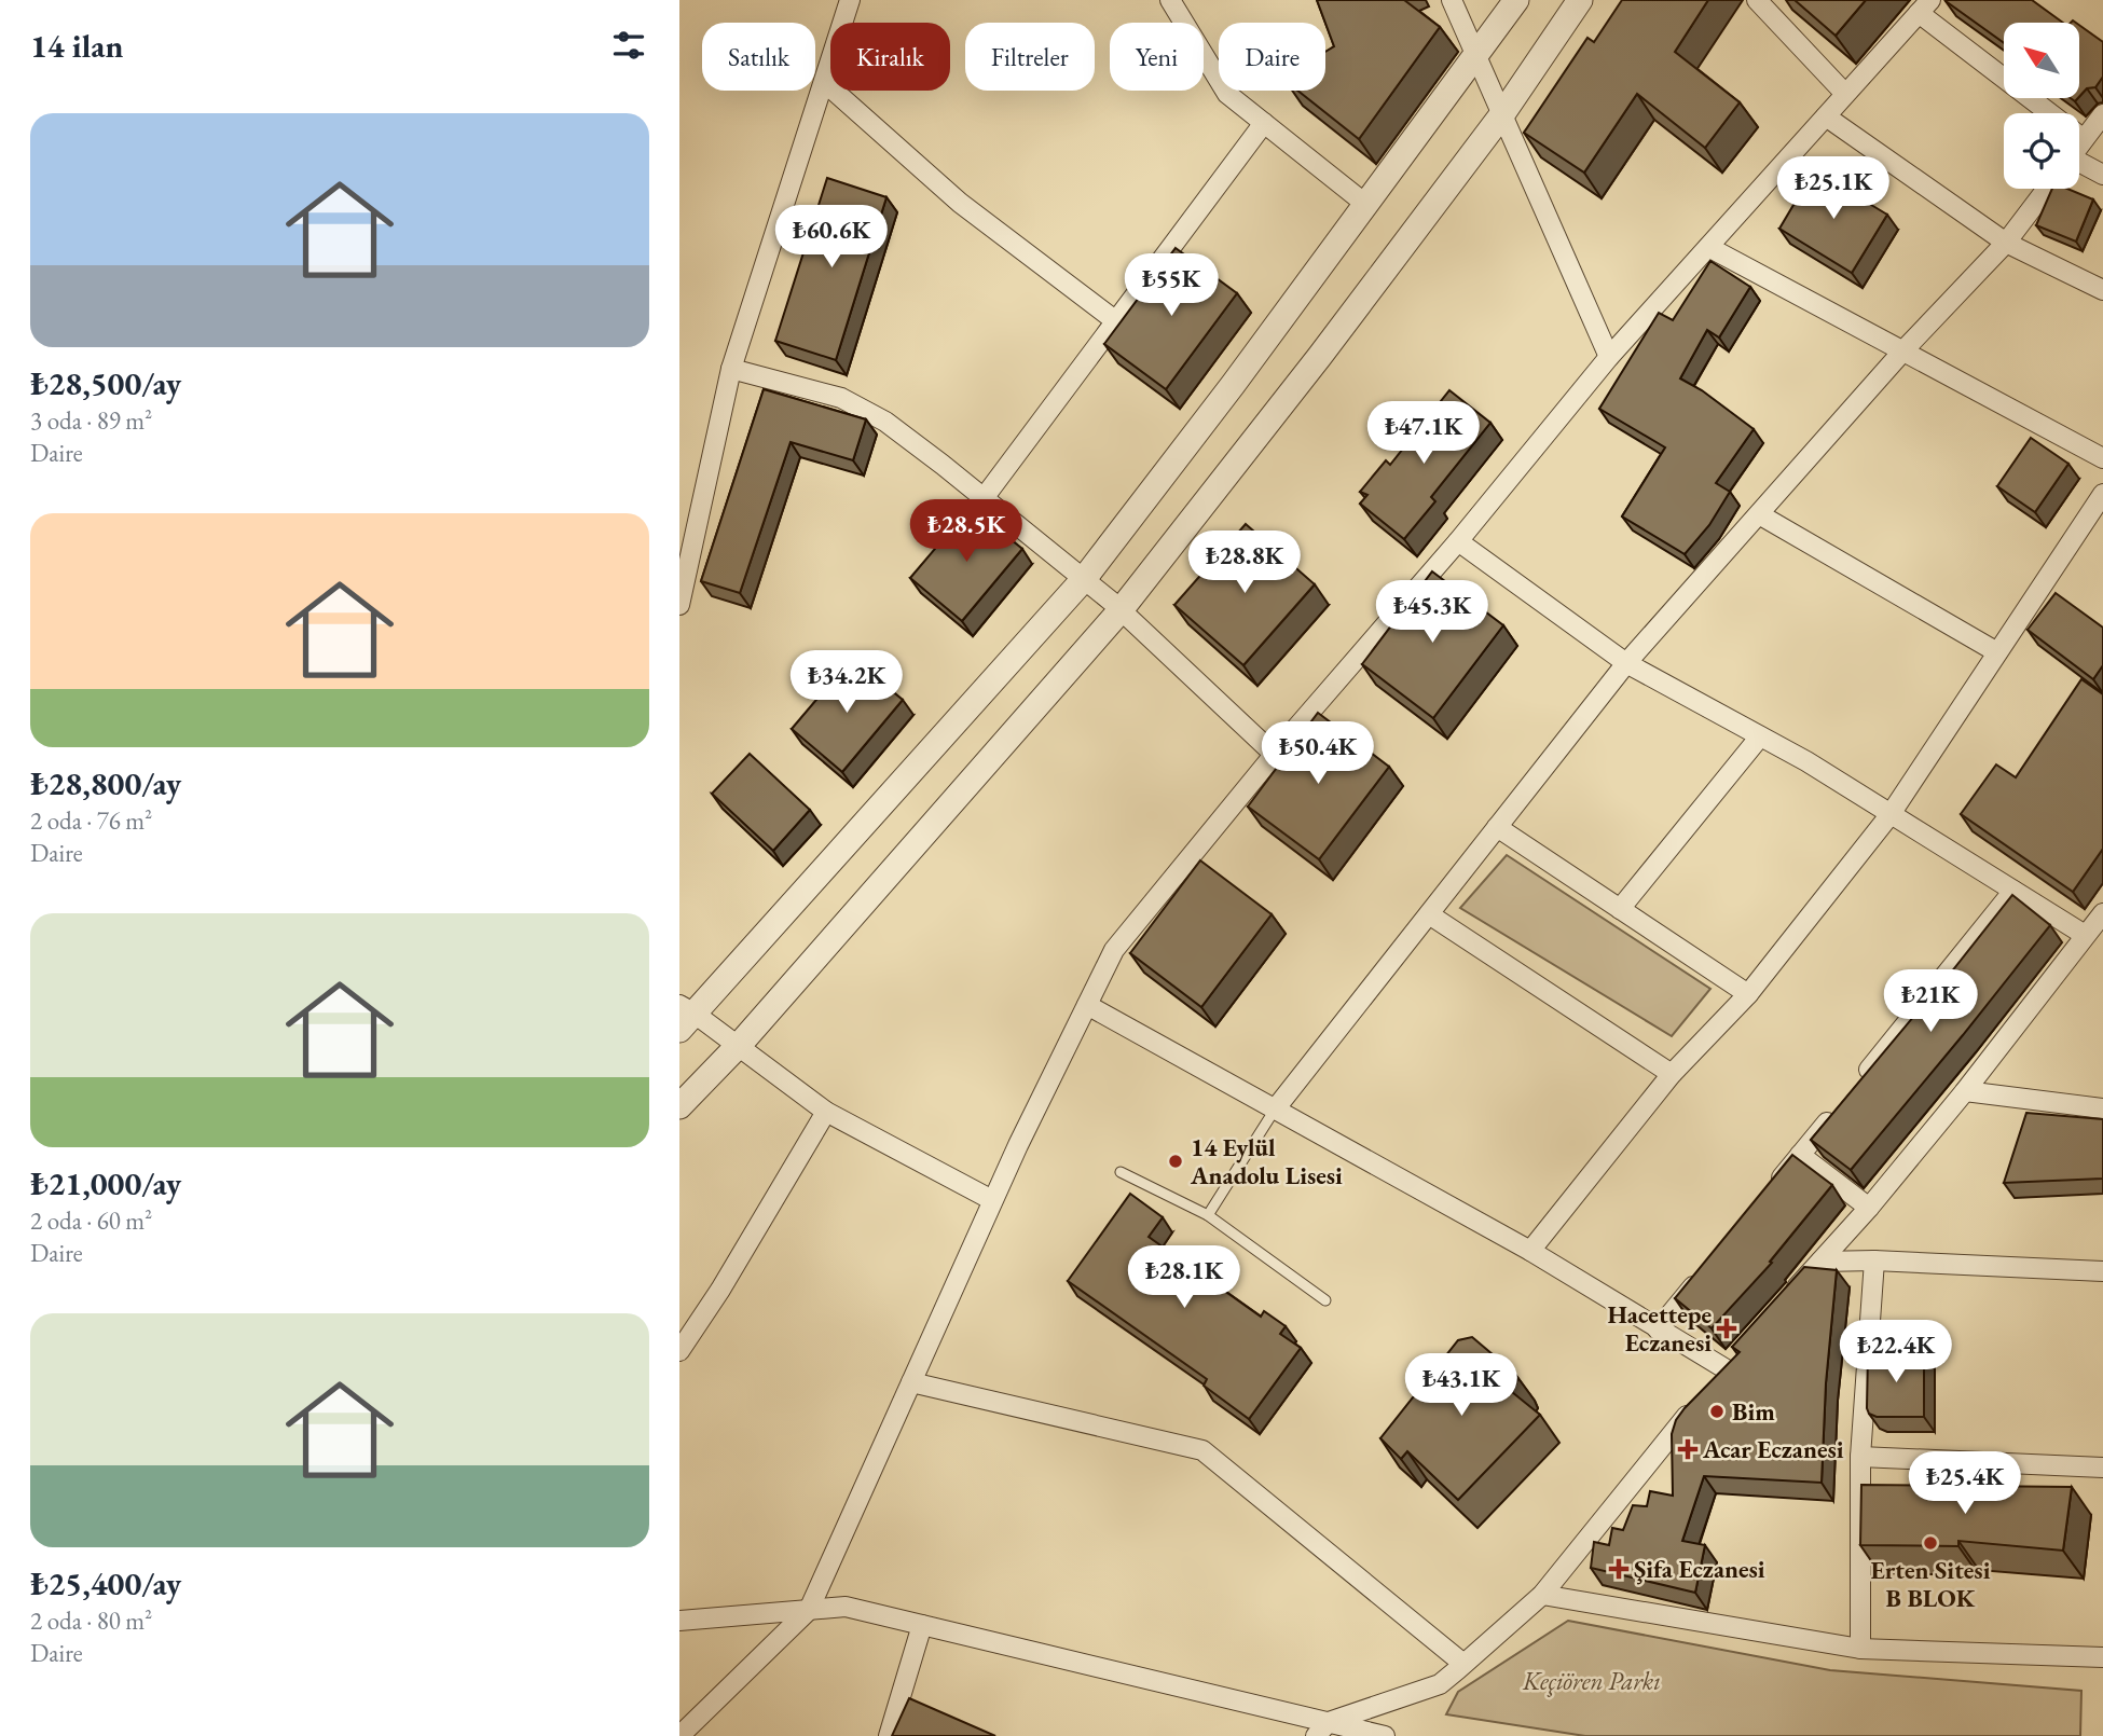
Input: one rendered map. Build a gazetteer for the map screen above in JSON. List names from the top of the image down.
{
  "parks": ["Keçiören Parkı"],
  "places": {
    "other": ["14 Eylül Anadolu Lisesi", "Bim", "Erten Sitesi B BLOK"],
    "health": ["Hacettepe Eczanesi", "Acar Eczanesi", "Şifa Eczanesi"]
  },
  "north": "top left",
  "page": {
    "heading": "14 ilan",
    "chip": [
      "Satılık",
      "Kiralık",
      "Filtreler",
      "Yeni",
      "Daire"
    ],
    "list": [
      {
        "name": "₺28,500/ay",
        "note": "3 oda · 89 m² · Daire"
      },
      {
        "name": "₺28,800/ay",
        "note": "2 oda · 76 m² · Daire"
      },
      {
        "name": "₺21,000/ay",
        "note": "2 oda · 60 m² · Daire"
      },
      {
        "name": "₺25,400/ay",
        "note": "2 oda · 80 m² · Daire"
      }
    ],
    "price": [
      "₺25.1K",
      "₺60.6K",
      "₺55K",
      "₺47.1K",
      "₺28.5K",
      "₺28.8K",
      "₺45.3K",
      "₺34.2K",
      "₺50.4K",
      "₺21K",
      "₺28.1K",
      "₺22.4K",
      "₺43.1K",
      "₺25.4K"
    ]
  }
}
